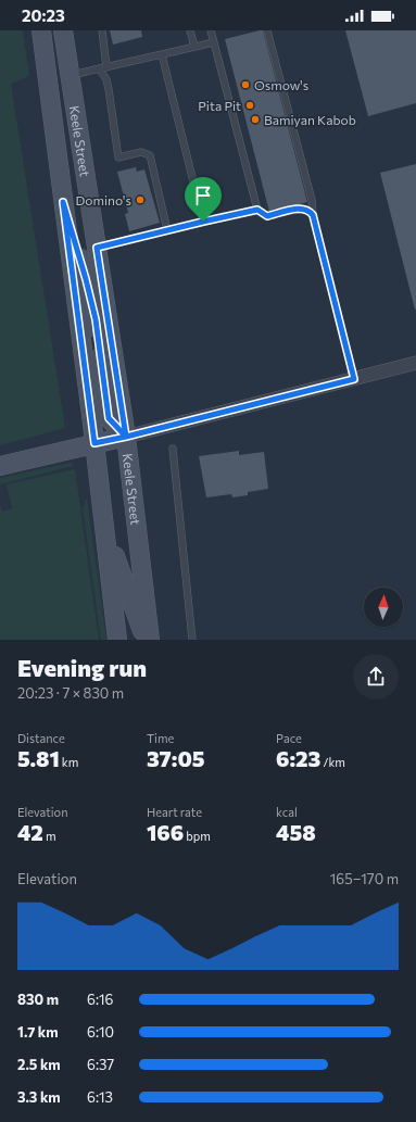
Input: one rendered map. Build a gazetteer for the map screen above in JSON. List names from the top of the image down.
{
  "streets": {
    "main road": ["Keele Street"]
  },
  "places": [
    "Osmow's",
    "Pita Pit",
    "Bamiyan Kabob",
    "Domino's"
  ],
  "north": "top",
  "page": {
    "status": "20:23",
    "heading": ["Evening run", "20:23 · 7 × 830 m"],
    "stats": [
      ["Distance", "5.81 km"],
      ["Time", "37:05"],
      ["Pace", "6:23 /km"],
      ["Elevation", "42 m"],
      ["Heart rate", "166 bpm"],
      ["kcal", "458"]
    ],
    "chart": ["Elevation", "165–170 m"],
    "list": [
      {
        "name": "830 m",
        "note": "6:16"
      },
      {
        "name": "1.7 km",
        "note": "6:10"
      },
      {
        "name": "2.5 km",
        "note": "6:37"
      },
      {
        "name": "3.3 km",
        "note": "6:13"
      }
    ]
  }
}
